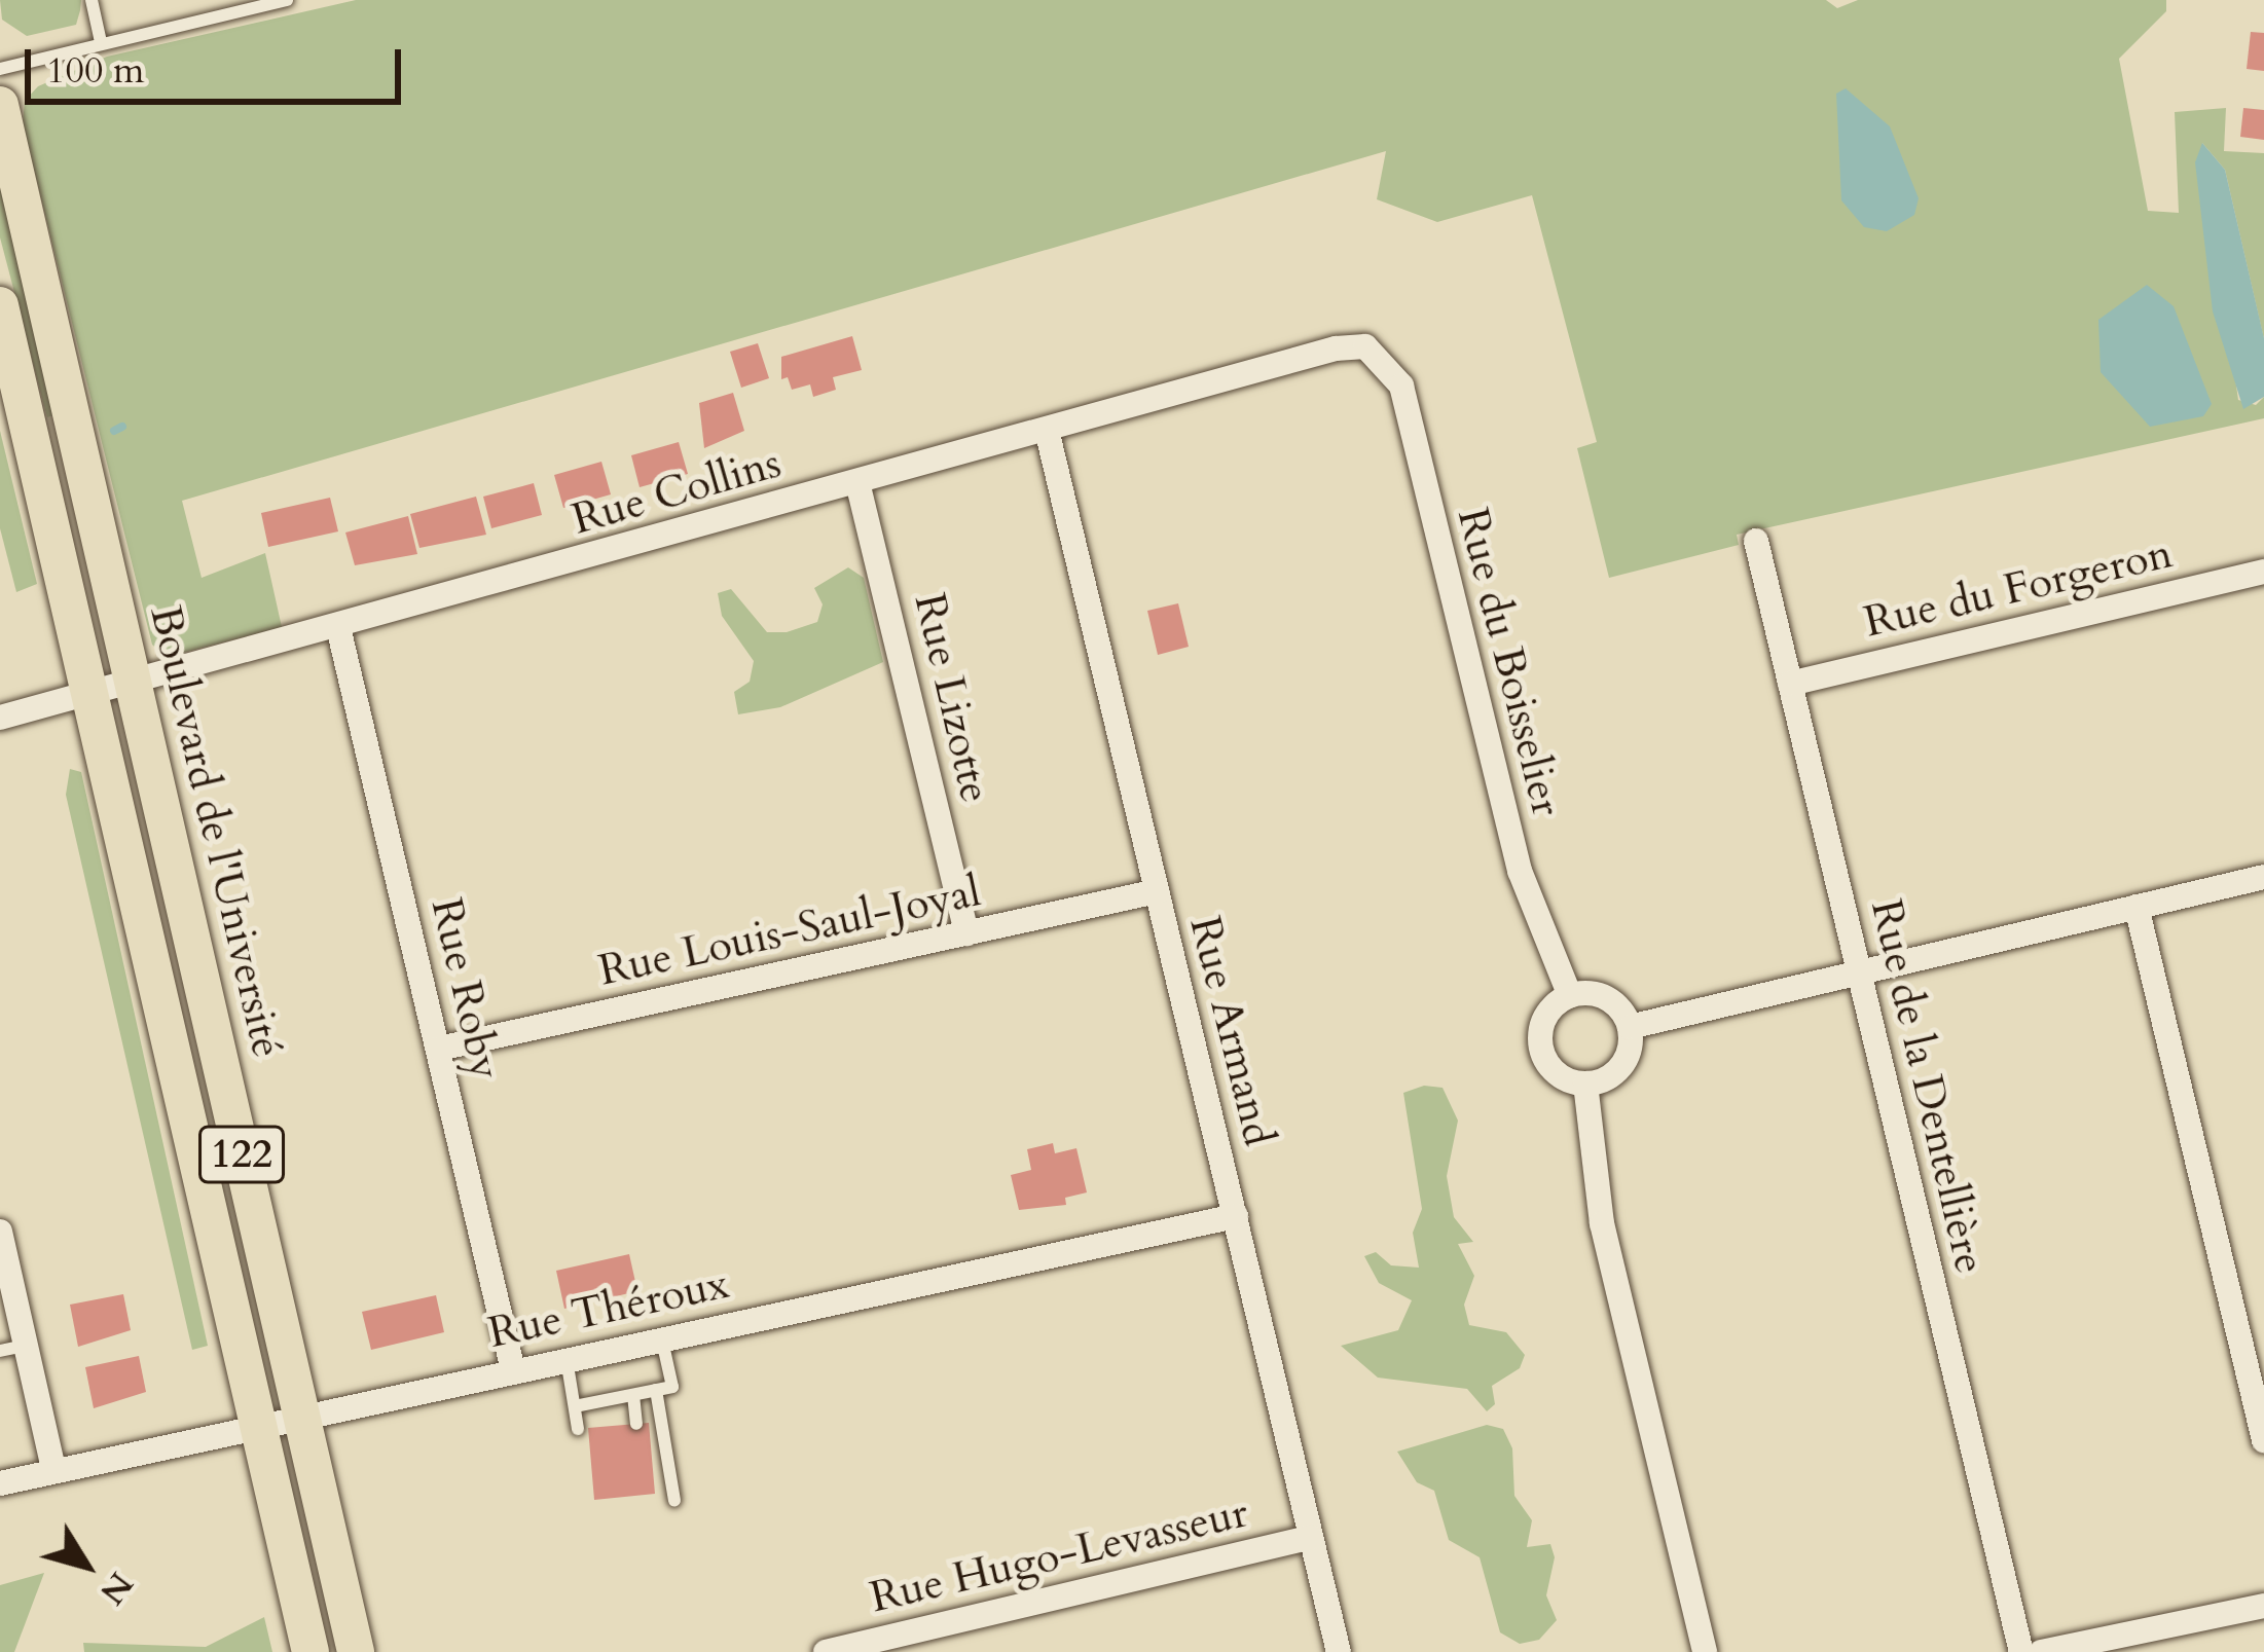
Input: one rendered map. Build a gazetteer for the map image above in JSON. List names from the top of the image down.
{
  "streets": {
    "main road": ["Boulevard de l'Université", "122"],
    "street": [
      "Rue Collins",
      "Rue du Forgeron",
      "Rue du Boisselier",
      "Rue Lizotte",
      "Rue Louis-Saul-Joyal",
      "Rue Roby",
      "Rue Armand",
      "Rue de la Dentellière",
      "Rue Théroux",
      "Rue Hugo-Levasseur"
    ]
  },
  "crossings": [
    ["Rue Collins", "Rue du Boisselier"],
    ["Rue Collins", "Rue Lizotte"],
    ["Rue Collins", "Boulevard de l'Université"],
    ["Rue Collins", "Rue Roby"],
    ["Rue Collins", "Rue Armand"],
    ["Rue du Forgeron", "Rue de la Dentellière"],
    ["Rue Lizotte", "Rue Louis-Saul-Joyal"],
    ["Boulevard de l'Université", "Rue Théroux"],
    ["Rue Louis-Saul-Joyal", "Rue Roby"],
    ["Rue Louis-Saul-Joyal", "Rue Armand"],
    ["Rue Roby", "Rue Théroux"],
    ["Rue Armand", "Rue Théroux"],
    ["Rue Armand", "Rue Hugo-Levasseur"]
  ],
  "scale_bar": "100 m",
  "north": "bottom right"
}
